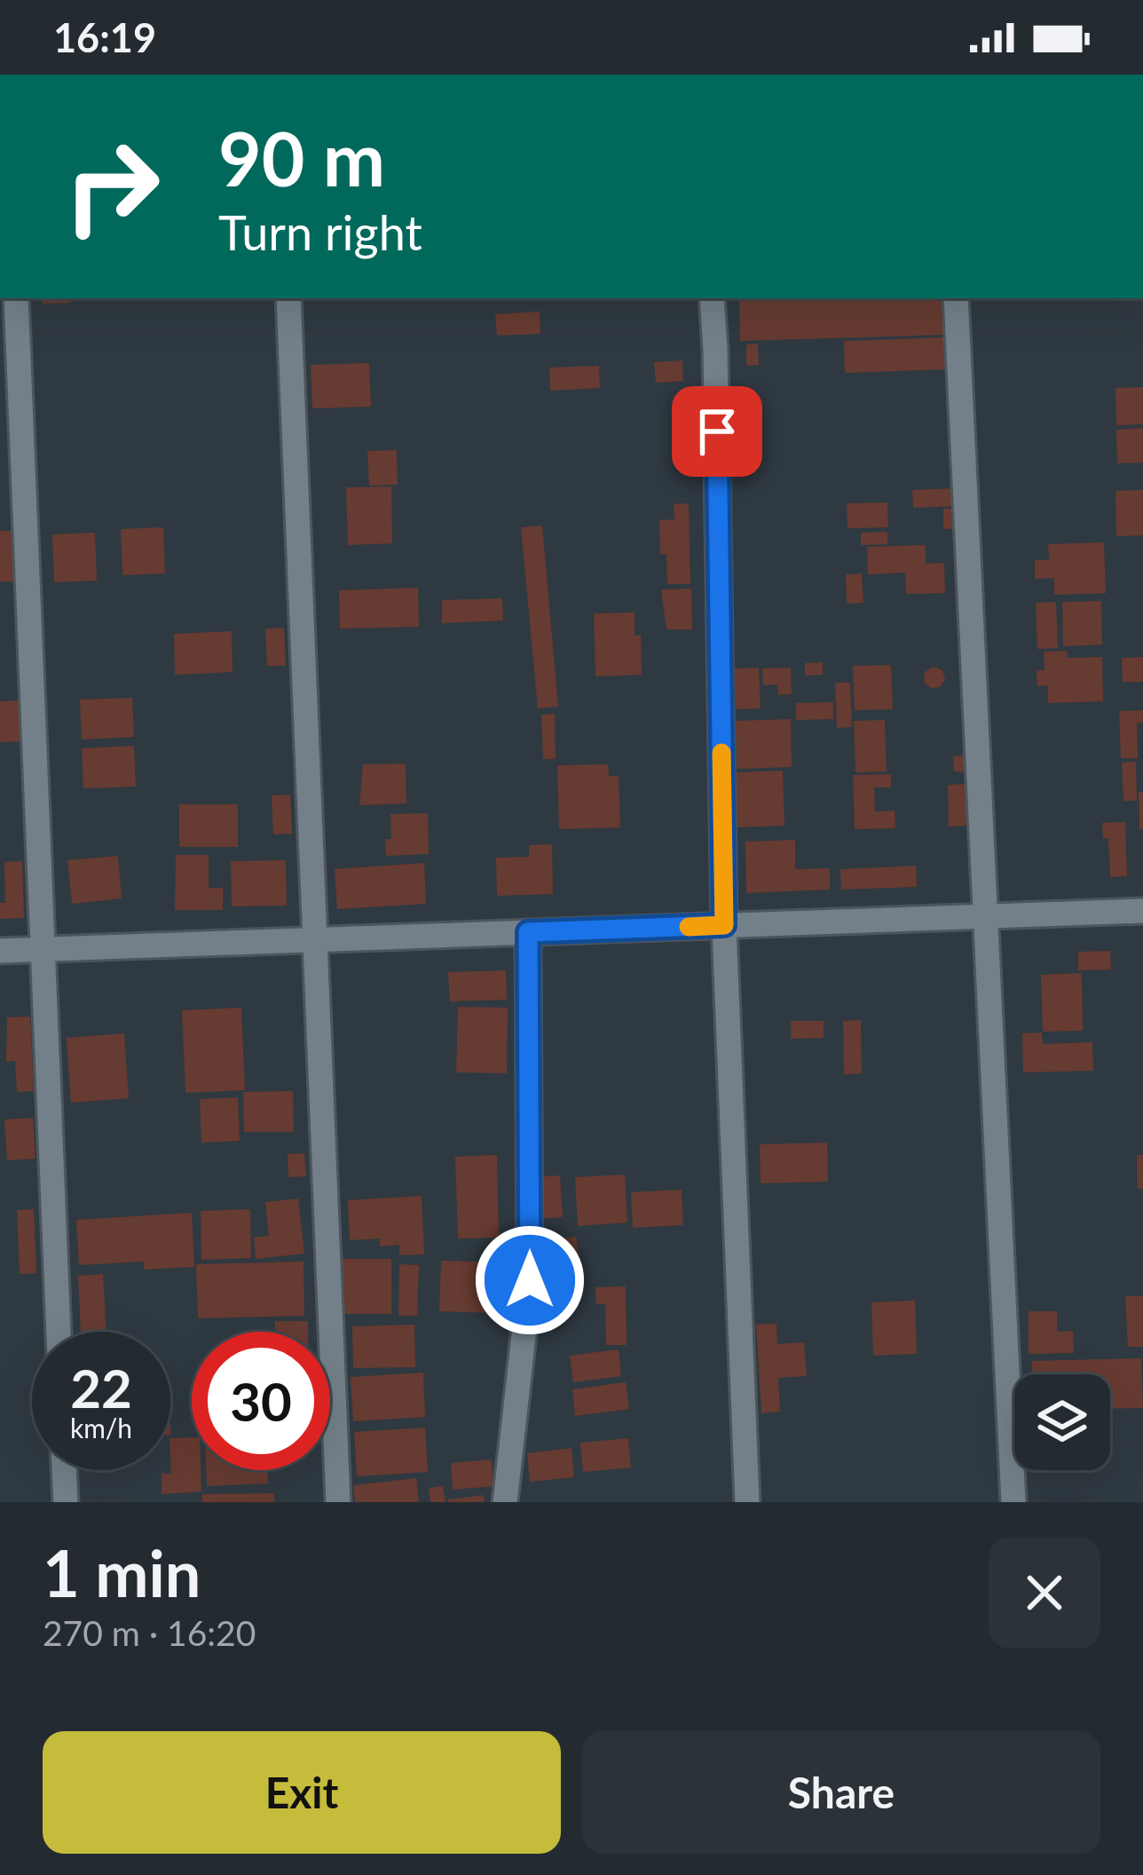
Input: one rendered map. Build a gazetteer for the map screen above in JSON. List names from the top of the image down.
{
  "page": {
    "status": "16:19",
    "turn": ["90 m", "Turn right"],
    "speed": "22 km/h",
    "limit": "30",
    "heading": ["1 min", "270 m · 16:20"],
    "buttons": ["Exit", "Share"]
  }
}
